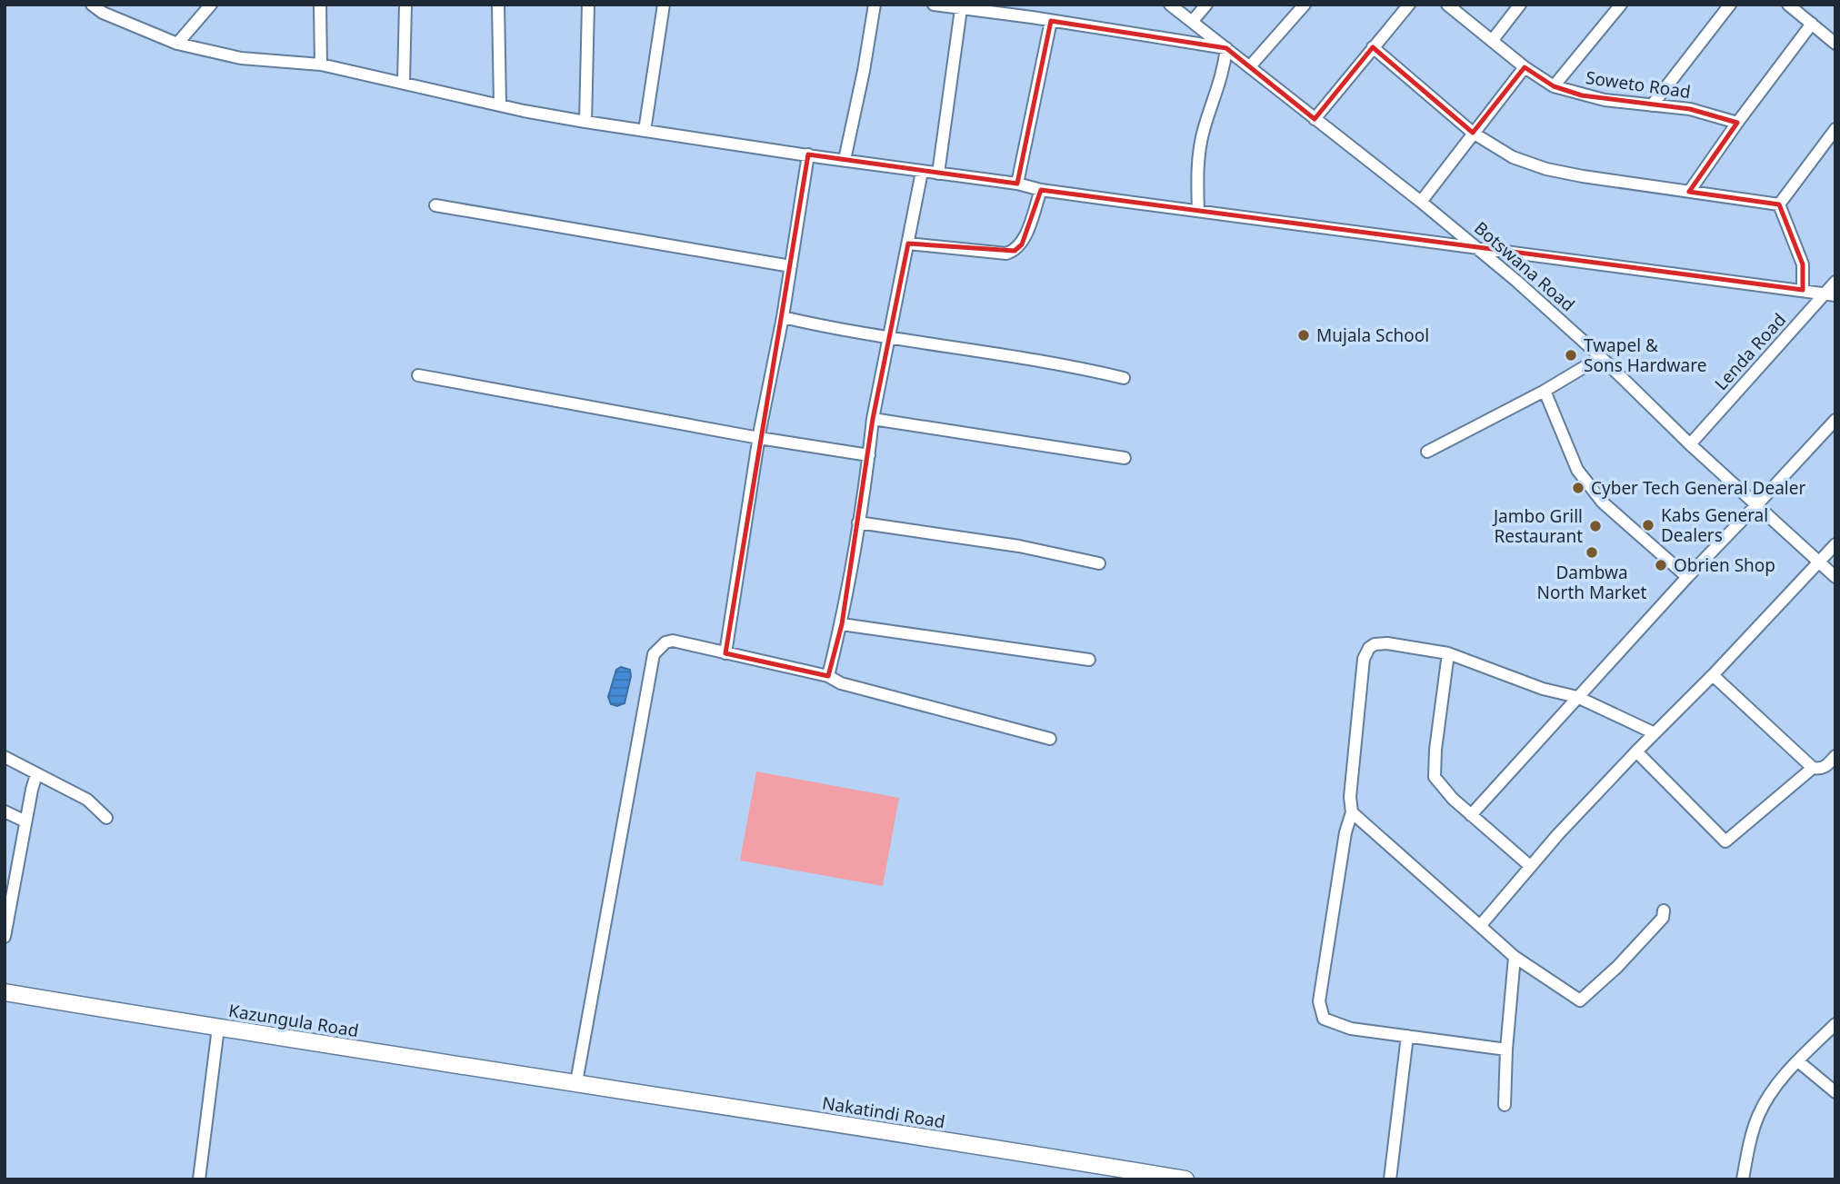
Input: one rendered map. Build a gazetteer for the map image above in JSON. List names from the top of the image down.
{
  "streets": {
    "highway": ["Kazungula Road", "Nakatindi Road"],
    "street": ["Soweto Road", "Botswana Road", "Lenda Road"]
  },
  "crossings": [
    ["Botswana Road", "Lenda Road"],
    ["Kazungula Road", "Nakatindi Road"]
  ],
  "places": [
    "Mujala School",
    "Twapel & Sons Hardware",
    "Cyber Tech General Dealer",
    "Kabs General Dealers",
    "Jambo Grill Restaurant",
    "Dambwa North Market",
    "Obrien Shop"
  ]
}
